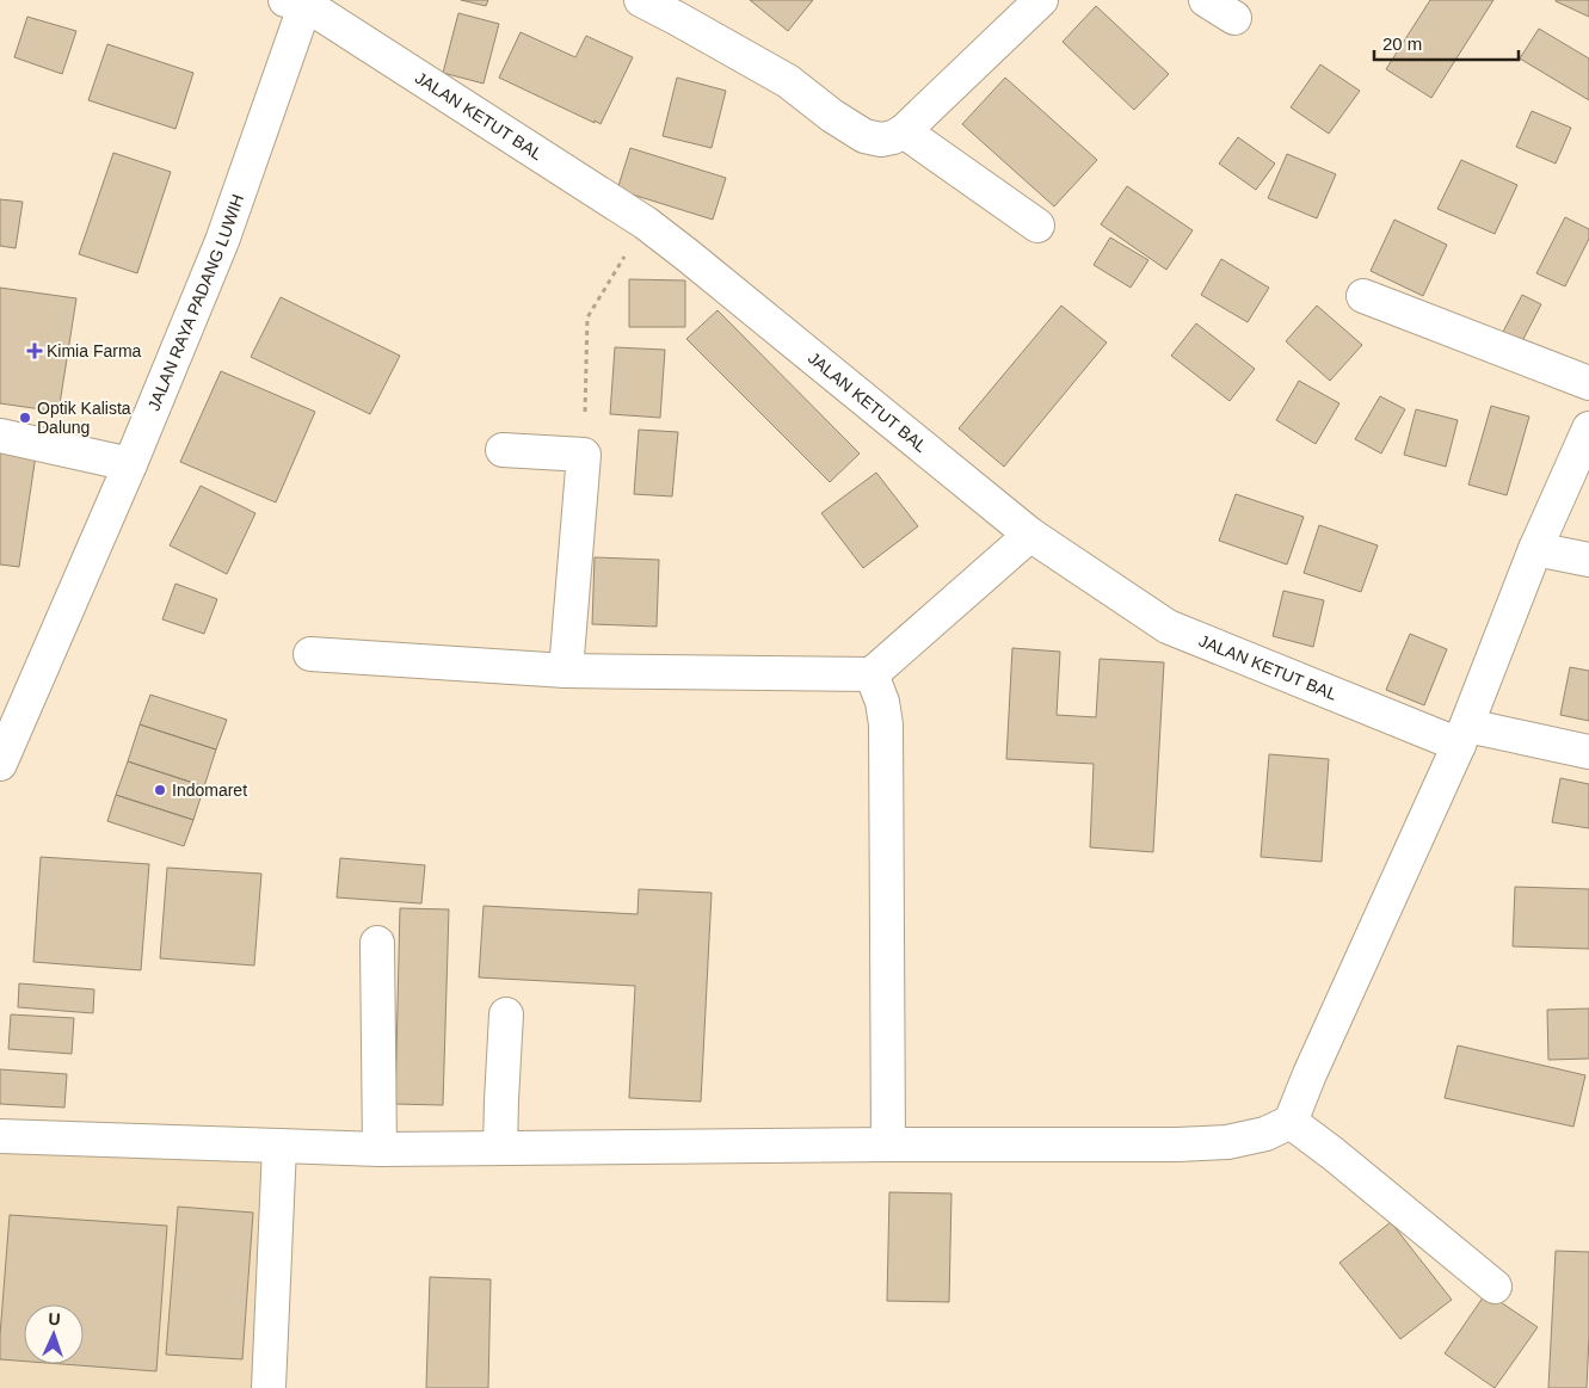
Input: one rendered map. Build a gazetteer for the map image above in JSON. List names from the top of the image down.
{
  "streets": {
    "street": ["JALAN KETUT BAL", "JALAN RAYA PADANG LUWIH"]
  },
  "crossings": [
    ["JALAN KETUT BAL", "JALAN RAYA PADANG LUWIH"]
  ],
  "places": {
    "health": ["Kimia Farma"],
    "other": ["Optik Kalista Dalung", "Indomaret"]
  },
  "scale_bar": "20 m",
  "north": "top"
}
